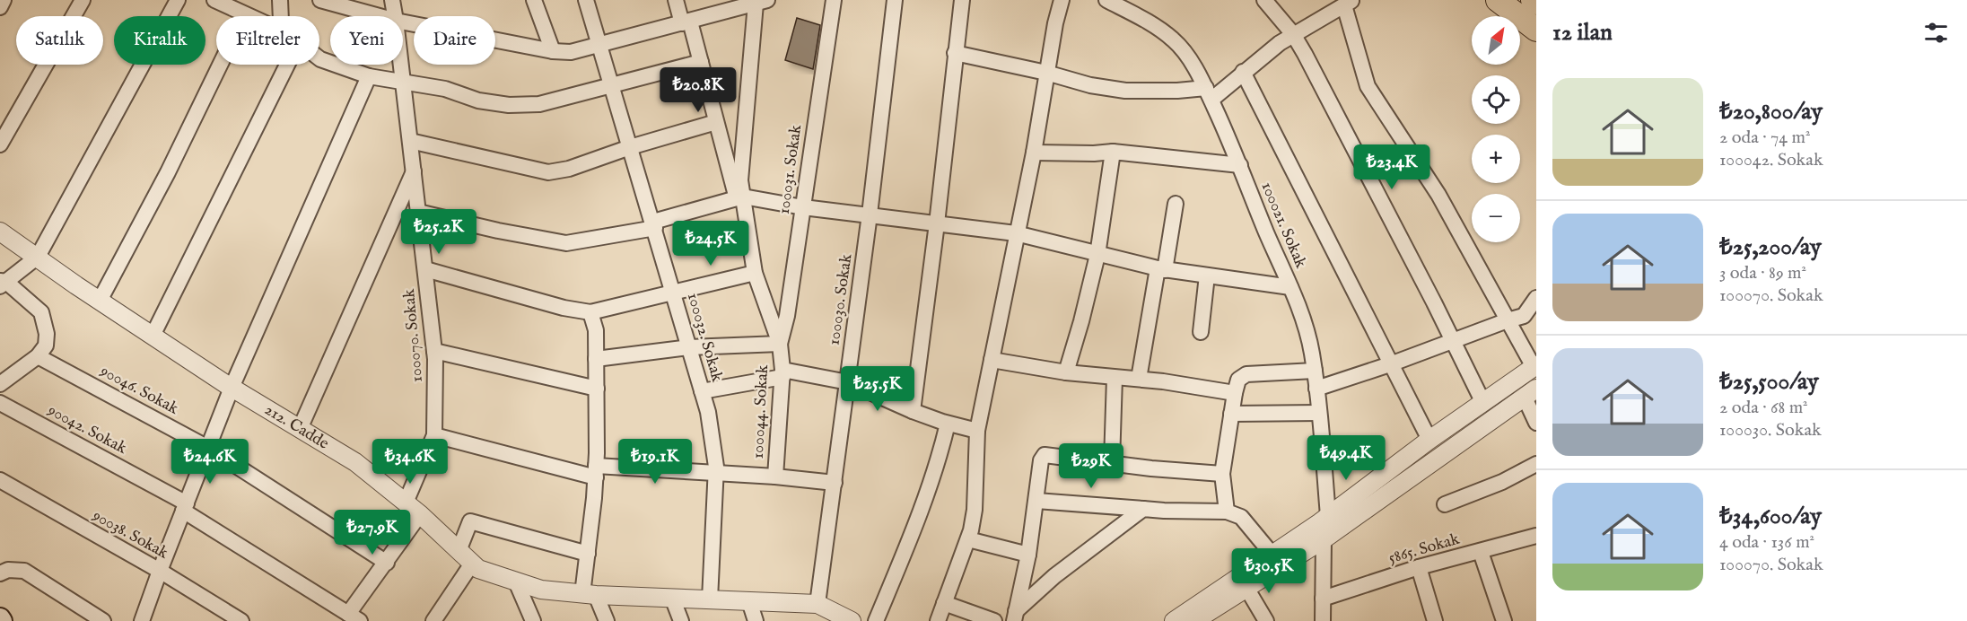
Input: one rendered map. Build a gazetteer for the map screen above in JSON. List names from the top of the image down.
{
  "streets": {
    "street": [
      "100031. Sokak",
      "100021. Sokak",
      "100030. Sokak",
      "100070. Sokak",
      "100032. Sokak",
      "90046. Sokak",
      "100044. Sokak",
      "212. Cadde",
      "90042. Sokak",
      "90038. Sokak",
      "5865. Sokak"
    ]
  },
  "crossings": [
    ["100031. Sokak", "100044. Sokak"],
    ["100030. Sokak", "212. Cadde"],
    ["100070. Sokak", "212. Cadde"],
    ["100032. Sokak", "212. Cadde"]
  ],
  "north": "top right",
  "page": {
    "heading": "12 ilan",
    "map_buttons": ["+", "−"],
    "chip": [
      "Satılık",
      "Kiralık",
      "Filtreler",
      "Yeni",
      "Daire"
    ],
    "list": [
      {
        "name": "₺20,800/ay",
        "note": "2 oda · 74 m² · 100042. Sokak"
      },
      {
        "name": "₺25,200/ay",
        "note": "3 oda · 89 m² · 100070. Sokak"
      },
      {
        "name": "₺25,500/ay",
        "note": "2 oda · 68 m² · 100030. Sokak"
      },
      {
        "name": "₺34,600/ay",
        "note": "4 oda · 136 m² · 100070. Sokak"
      }
    ],
    "price": [
      "₺20.8K",
      "₺23.4K",
      "₺25.2K",
      "₺24.5K",
      "₺25.5K",
      "₺49.4K",
      "₺24.6K",
      "₺34.6K",
      "₺19.1K",
      "₺29K",
      "₺27.9K",
      "₺30.5K"
    ]
  }
}
